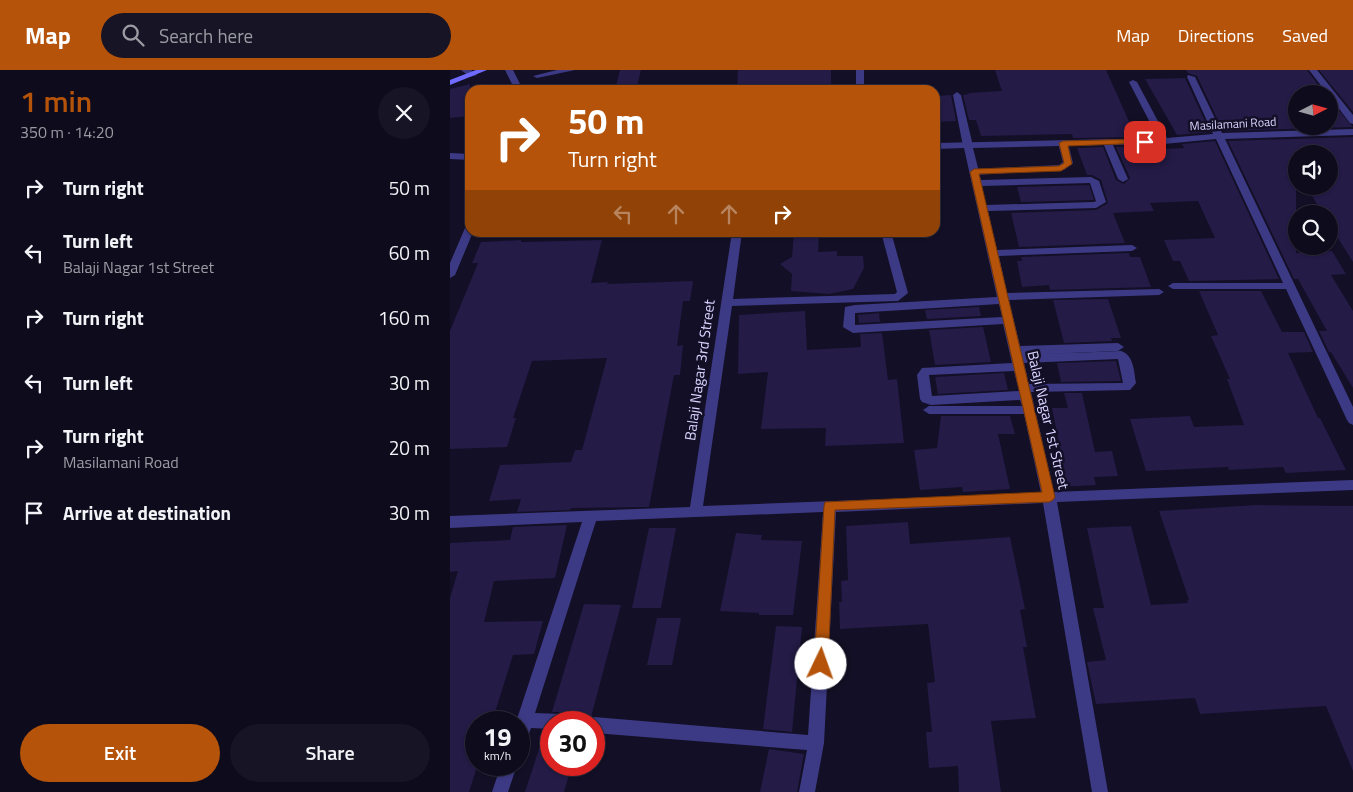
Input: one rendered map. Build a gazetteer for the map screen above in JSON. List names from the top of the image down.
{
  "streets": {
    "street": ["Masilamani Road", "Balaji Nagar 3rd Street", "Balaji Nagar 1st Street"]
  },
  "crossings": [
    ["Masilamani Road", "Balaji Nagar 1st Street"]
  ],
  "north": "right",
  "page": {
    "header": "Map",
    "search": "Search here",
    "nav": ["Map", "Directions", "Saved"],
    "heading": ["1 min", "350 m · 14:20"],
    "turn": ["50 m", "Turn right"],
    "list": [
      {
        "name": "Turn right",
        "value": "50 m"
      },
      {
        "name": "Turn left",
        "note": "Balaji Nagar 1st Street",
        "value": "60 m"
      },
      {
        "name": "Turn right",
        "value": "160 m"
      },
      {
        "name": "Turn left",
        "value": "30 m"
      },
      {
        "name": "Turn right",
        "note": "Masilamani Road",
        "value": "20 m"
      },
      {
        "name": "Arrive at destination",
        "value": "30 m"
      }
    ],
    "speed": "19 km/h",
    "limit": "30",
    "buttons": ["Exit", "Share"]
  }
}
